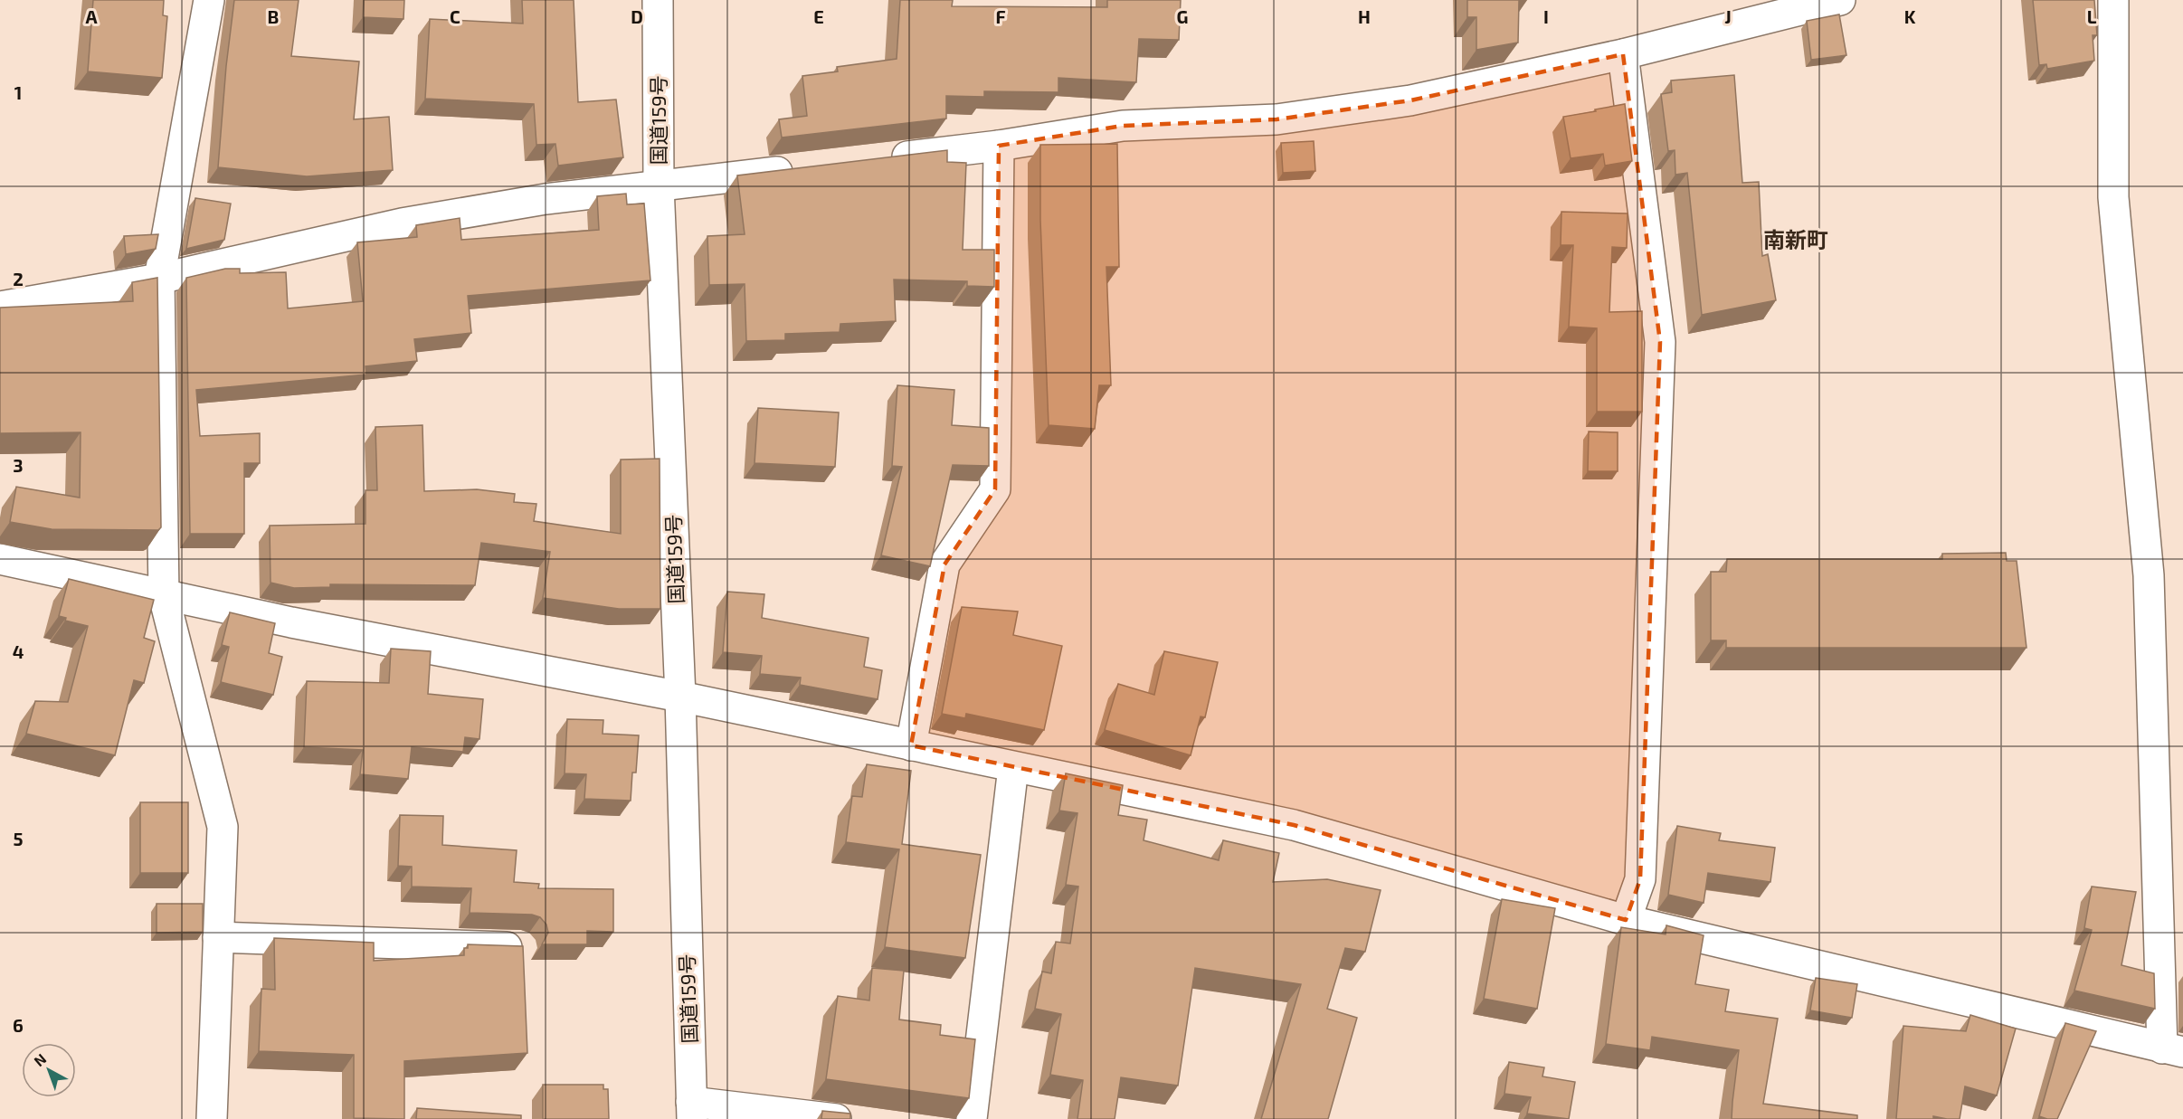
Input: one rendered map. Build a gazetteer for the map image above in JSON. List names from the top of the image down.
{
  "streets": {
    "main road": ["国道159号"]
  },
  "districts": ["南新町"],
  "north": "top left",
  "grid": {
    "columns": [
      "A",
      "B",
      "C",
      "D",
      "E",
      "F",
      "G",
      "H",
      "I",
      "J",
      "K",
      "L"
    ],
    "rows": [
      "1",
      "2",
      "3",
      "4",
      "5",
      "6"
    ]
  }
}
